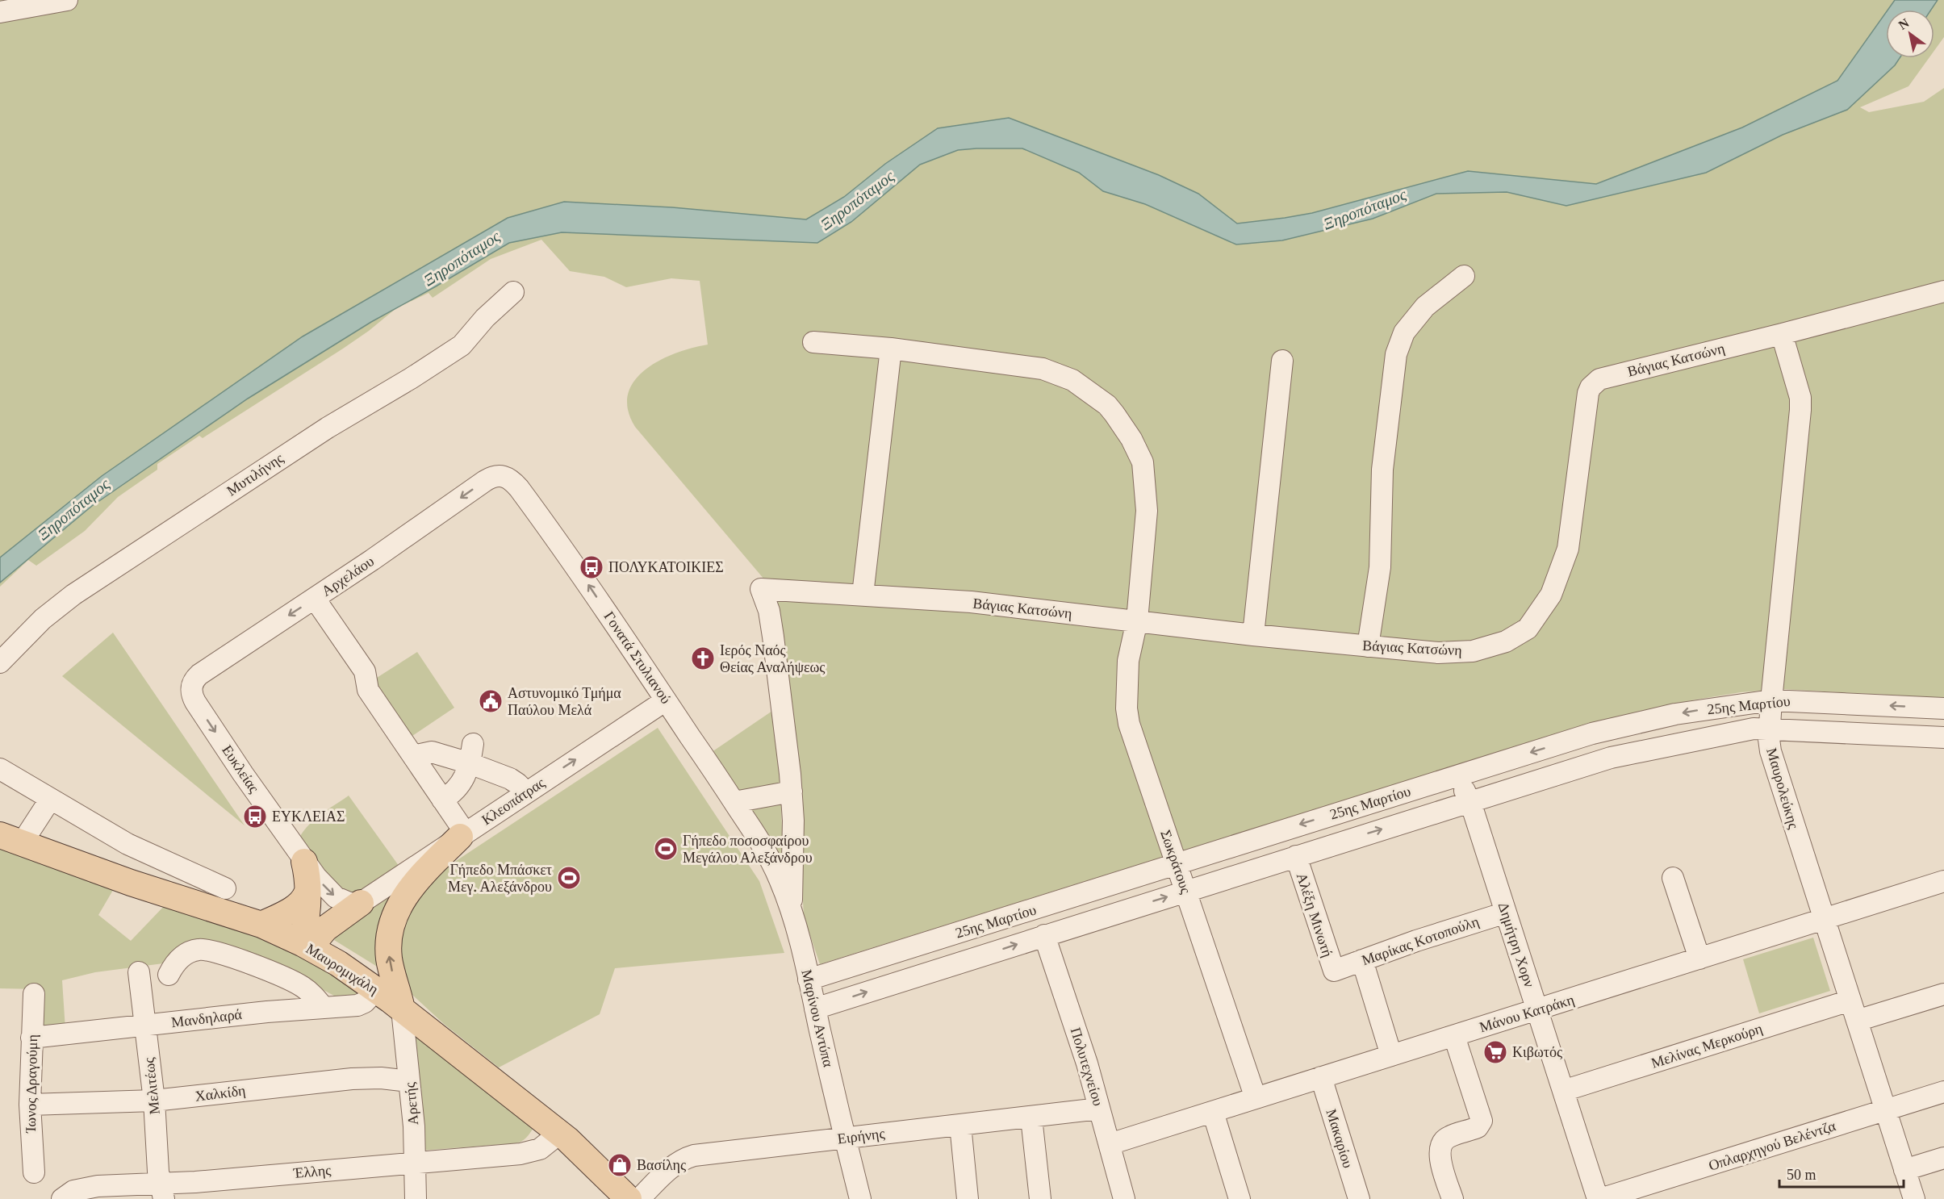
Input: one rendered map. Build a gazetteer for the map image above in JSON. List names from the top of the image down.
{
  "streets": {
    "main road": ["Μαυρομιχάλη"],
    "street": [
      "Βάγιας Κατσώνη",
      "Μυτιλήνης",
      "Αρχελάου",
      "Γονατά Στυλιανού",
      "25ης Μαρτίου",
      "Ευκλείας",
      "Μαυρολεύκης",
      "Κλεοπάτρας",
      "Σωκράτους",
      "Αλέξη Μινωτή",
      "Μαρίκας Κοτοπούλη",
      "Δημήτρη Χορν",
      "Μάνου Κατράκη",
      "Μανδηλαρά",
      "Μαρίνου Αντύπα",
      "Μελίνας Μερκούρη",
      "Πολυτεχνείου",
      "Ίωνος Δραγούμη",
      "Μελιτέως",
      "Χαλκίδη",
      "Αρετής",
      "Ειρήνης",
      "Μακαρίου",
      "Οπλαρχηγού Βελέντζα",
      "Έλλης"
    ]
  },
  "crossings": [
    ["Βάγιας Κατσώνη", "Μαυρολεύκης"],
    ["Βάγιας Κατσώνη", "Σωκράτους"],
    ["Αρχελάου", "Γονατά Στυλιανού"],
    ["Αρχελάου", "Ευκλείας"],
    ["Γονατά Στυλιανού", "Κλεοπάτρας"],
    ["Γονατά Στυλιανού", "Μαρίνου Αντύπα"],
    ["25ης Μαρτίου", "Μαυρολεύκης"],
    ["25ης Μαρτίου", "Σωκράτους"],
    ["25ης Μαρτίου", "Αλέξη Μινωτή"],
    ["25ης Μαρτίου", "Δημήτρη Χορν"],
    ["25ης Μαρτίου", "Μαρίνου Αντύπα"],
    ["25ης Μαρτίου", "Πολυτεχνείου"],
    ["Ευκλείας", "Κλεοπάτρας"],
    ["Μαυρολεύκης", "Μάνου Κατράκη"],
    ["Μαυρολεύκης", "Μελίνας Μερκούρη"],
    ["Μαυρολεύκης", "Οπλαρχηγού Βελέντζα"],
    ["Σωκράτους", "Μάνου Κατράκη"],
    ["Αλέξη Μινωτή", "Μαρίκας Κοτοπούλη"],
    ["Μαρίκας Κοτοπούλη", "Δημήτρη Χορν"],
    ["Δημήτρη Χορν", "Μάνου Κατράκη"],
    ["Δημήτρη Χορν", "Μελίνας Μερκούρη"],
    ["Δημήτρη Χορν", "Οπλαρχηγού Βελέντζα"],
    ["Μαυρομιχάλη", "Μανδηλαρά"],
    ["Μαυρομιχάλη", "Αρετής"],
    ["Μαυρομιχάλη", "Έλλης"],
    ["Μάνου Κατράκη", "Πολυτεχνείου"],
    ["Μάνου Κατράκη", "Μακαρίου"],
    ["Μανδηλαρά", "Ίωνος Δραγούμη"],
    ["Μανδηλαρά", "Μελιτέως"],
    ["Μαρίνου Αντύπα", "Ειρήνης"],
    ["Πολυτεχνείου", "Ειρήνης"],
    ["Ίωνος Δραγούμη", "Χαλκίδη"],
    ["Μελιτέως", "Χαλκίδη"],
    ["Μελιτέως", "Έλλης"],
    ["Χαλκίδη", "Αρετής"],
    ["Αρετής", "Έλλης"]
  ],
  "one_way": ["Αρχελάου", "Γονατά Στυλιανού", "Κλεοπάτρας"],
  "water": ["Ξηροπόταμος"],
  "places": {
    "bus stop": ["ΠΟΛΥΚΑΤΟΙΚΙΕΣ", "ΕΥΚΛΕΙΑΣ"],
    "church": ["Ιερός Ναός Θείας Αναλήψεως"],
    "public building": ["Αστυνομικό Τμήμα Παύλου Μελά"],
    "sports": ["Γήπεδο ποσοσφαίρου Μεγάλου Αλεξάνδρου", "Γήπεδο Μπάσκετ Μεγ. Αλεξάνδρου"],
    "supermarket": ["Κιβωτός"],
    "shop": ["Βασίλης"]
  },
  "scale_bar": "50 m",
  "north": "top left"
}
